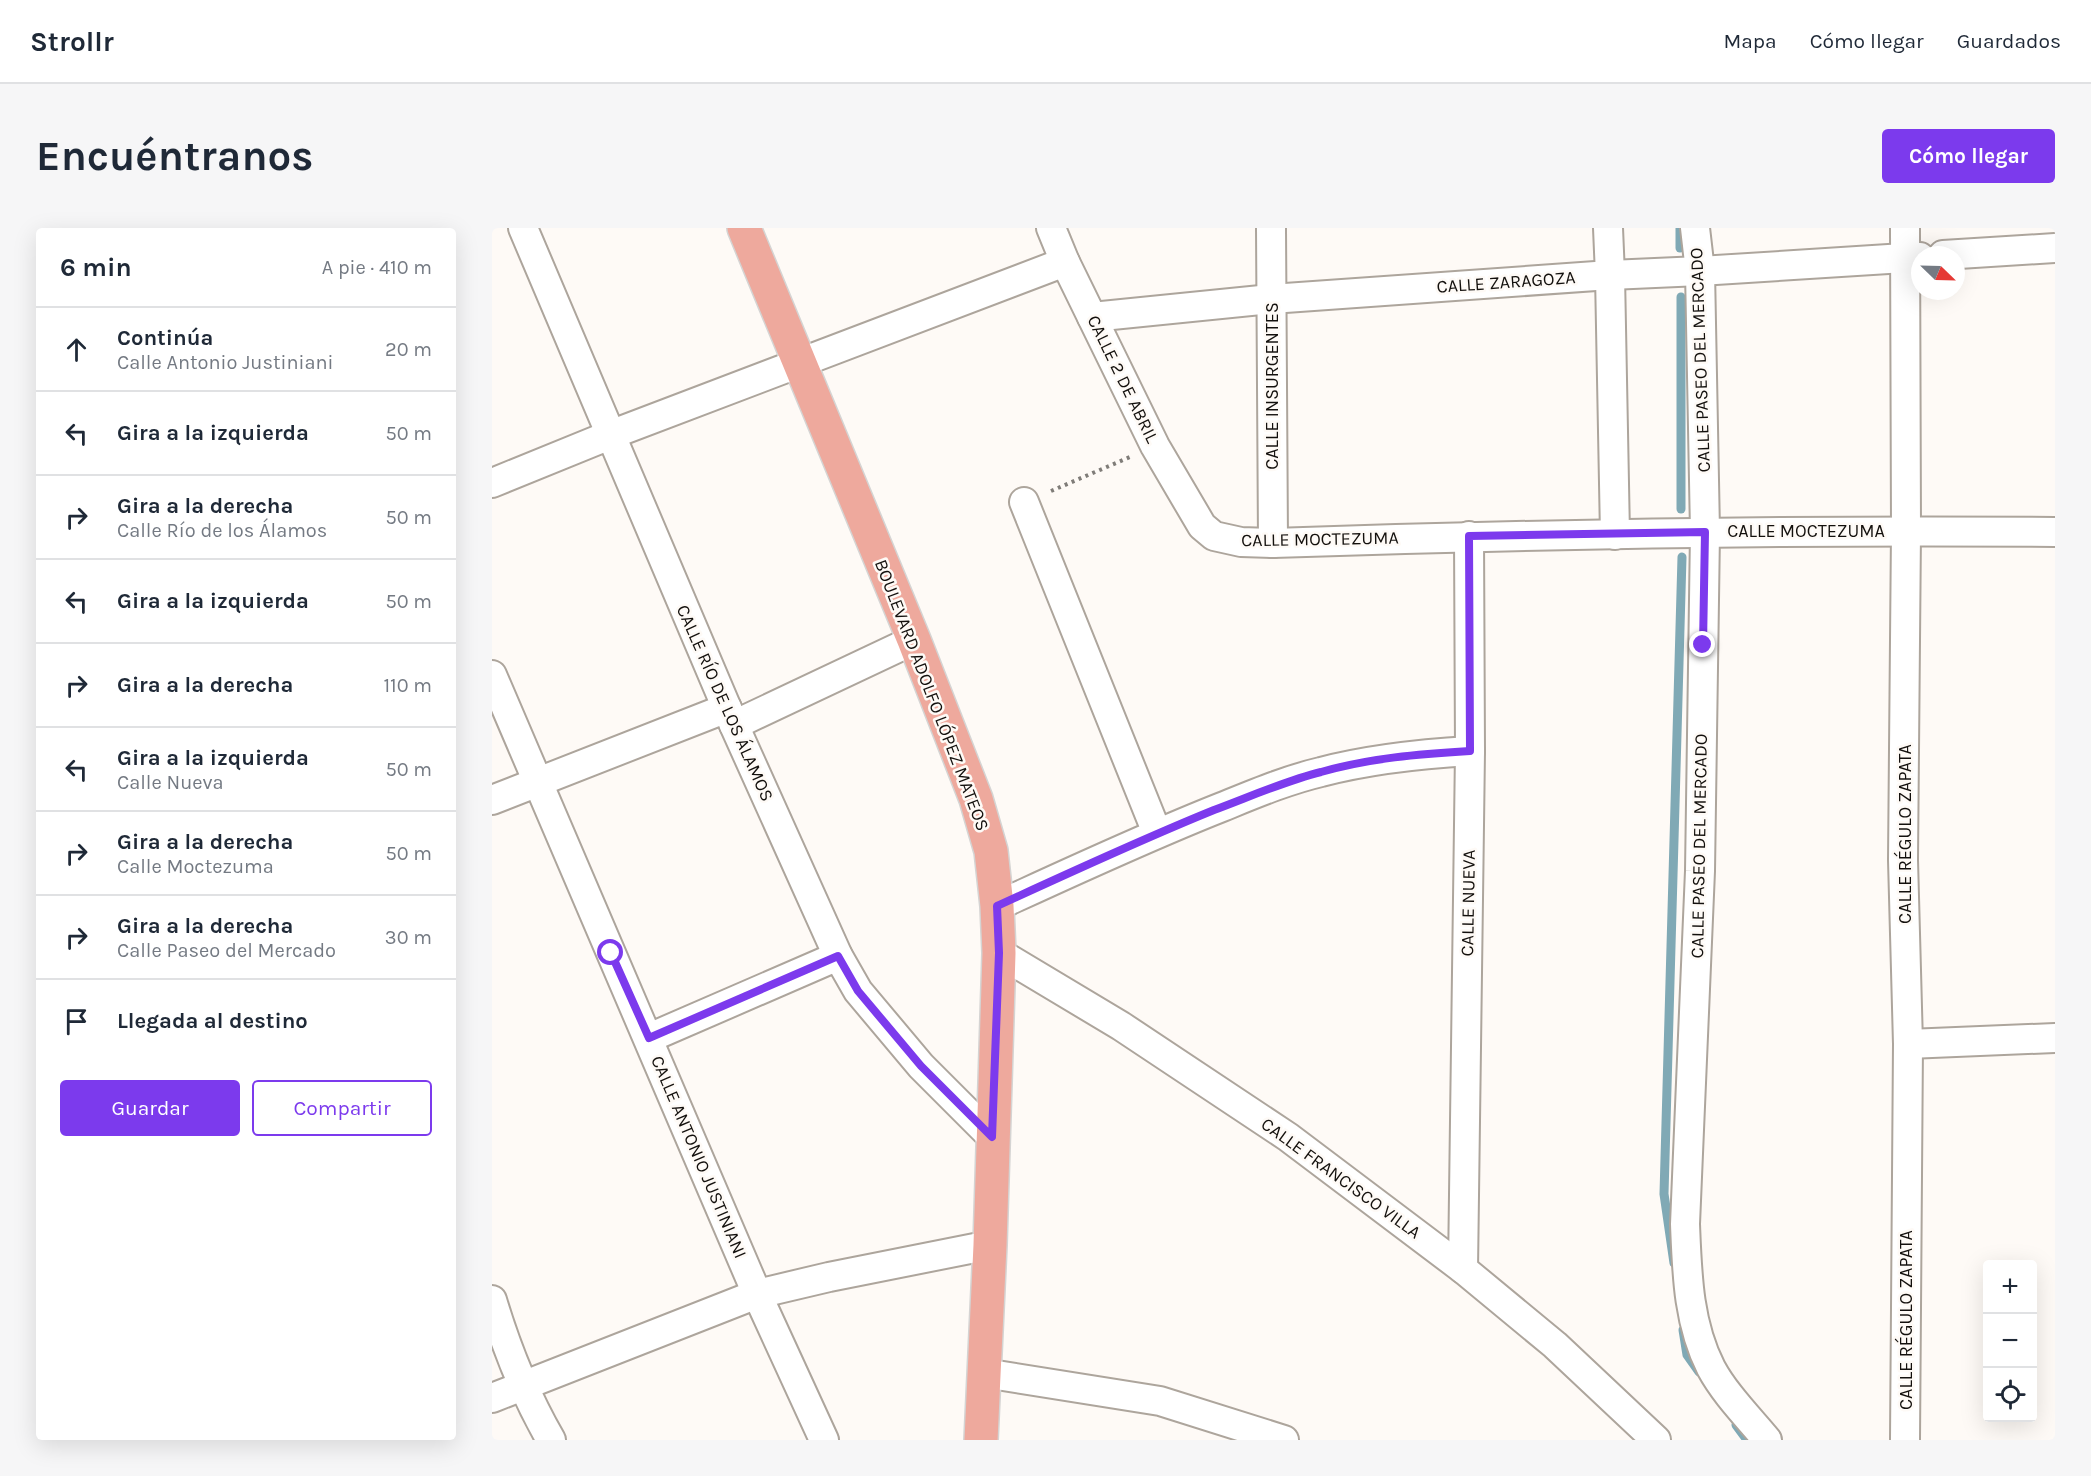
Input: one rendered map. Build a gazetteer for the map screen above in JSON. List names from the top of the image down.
{
  "streets": {
    "main road": ["BOULEVARD ADOLFO LÓPEZ MATEOS"],
    "street": [
      "CALLE ZARAGOZA",
      "CALLE PASEO DEL MERCADO",
      "CALLE 2 DE ABRIL",
      "CALLE INSURGENTES",
      "CALLE MOCTEZUMA",
      "CALLE RÍO DE LOS ÁLAMOS",
      "CALLE RÉGULO ZAPATA",
      "CALLE NUEVA",
      "CALLE ANTONIO JUSTINIANI",
      "CALLE FRANCISCO VILLA"
    ]
  },
  "crossings": [
    ["CALLE ZARAGOZA", "CALLE PASEO DEL MERCADO"],
    ["CALLE ZARAGOZA", "CALLE 2 DE ABRIL"],
    ["CALLE ZARAGOZA", "CALLE INSURGENTES"],
    ["CALLE PASEO DEL MERCADO", "CALLE MOCTEZUMA"],
    ["CALLE 2 DE ABRIL", "CALLE MOCTEZUMA"],
    ["CALLE INSURGENTES", "CALLE MOCTEZUMA"],
    ["CALLE MOCTEZUMA", "CALLE RÉGULO ZAPATA"],
    ["CALLE MOCTEZUMA", "CALLE NUEVA"],
    ["BOULEVARD ADOLFO LÓPEZ MATEOS", "CALLE RÍO DE LOS ÁLAMOS"],
    ["BOULEVARD ADOLFO LÓPEZ MATEOS", "CALLE FRANCISCO VILLA"],
    ["CALLE NUEVA", "CALLE FRANCISCO VILLA"]
  ],
  "north": "bottom right",
  "page": {
    "header": "Strollr",
    "nav": ["Mapa", "Cómo llegar", "Guardados"],
    "buttons": [
      "Cómo llegar",
      ["Guardar", "Compartir"]
    ],
    "title": "Encuéntranos",
    "heading": ["6 min", "A pie · 410 m"],
    "list": [
      ["Continúa", "Calle Antonio Justiniani", "20 m"],
      ["Gira a la izquierda", "50 m"],
      ["Gira a la derecha", "Calle Río de los Álamos", "50 m"],
      ["Gira a la izquierda", "50 m"],
      ["Gira a la derecha", "110 m"],
      ["Gira a la izquierda", "Calle Nueva", "50 m"],
      ["Gira a la derecha", "Calle Moctezuma", "50 m"],
      ["Gira a la derecha", "Calle Paseo del Mercado", "30 m"],
      "Llegada al destino"
    ],
    "map_buttons": ["+", "−"]
  }
}
